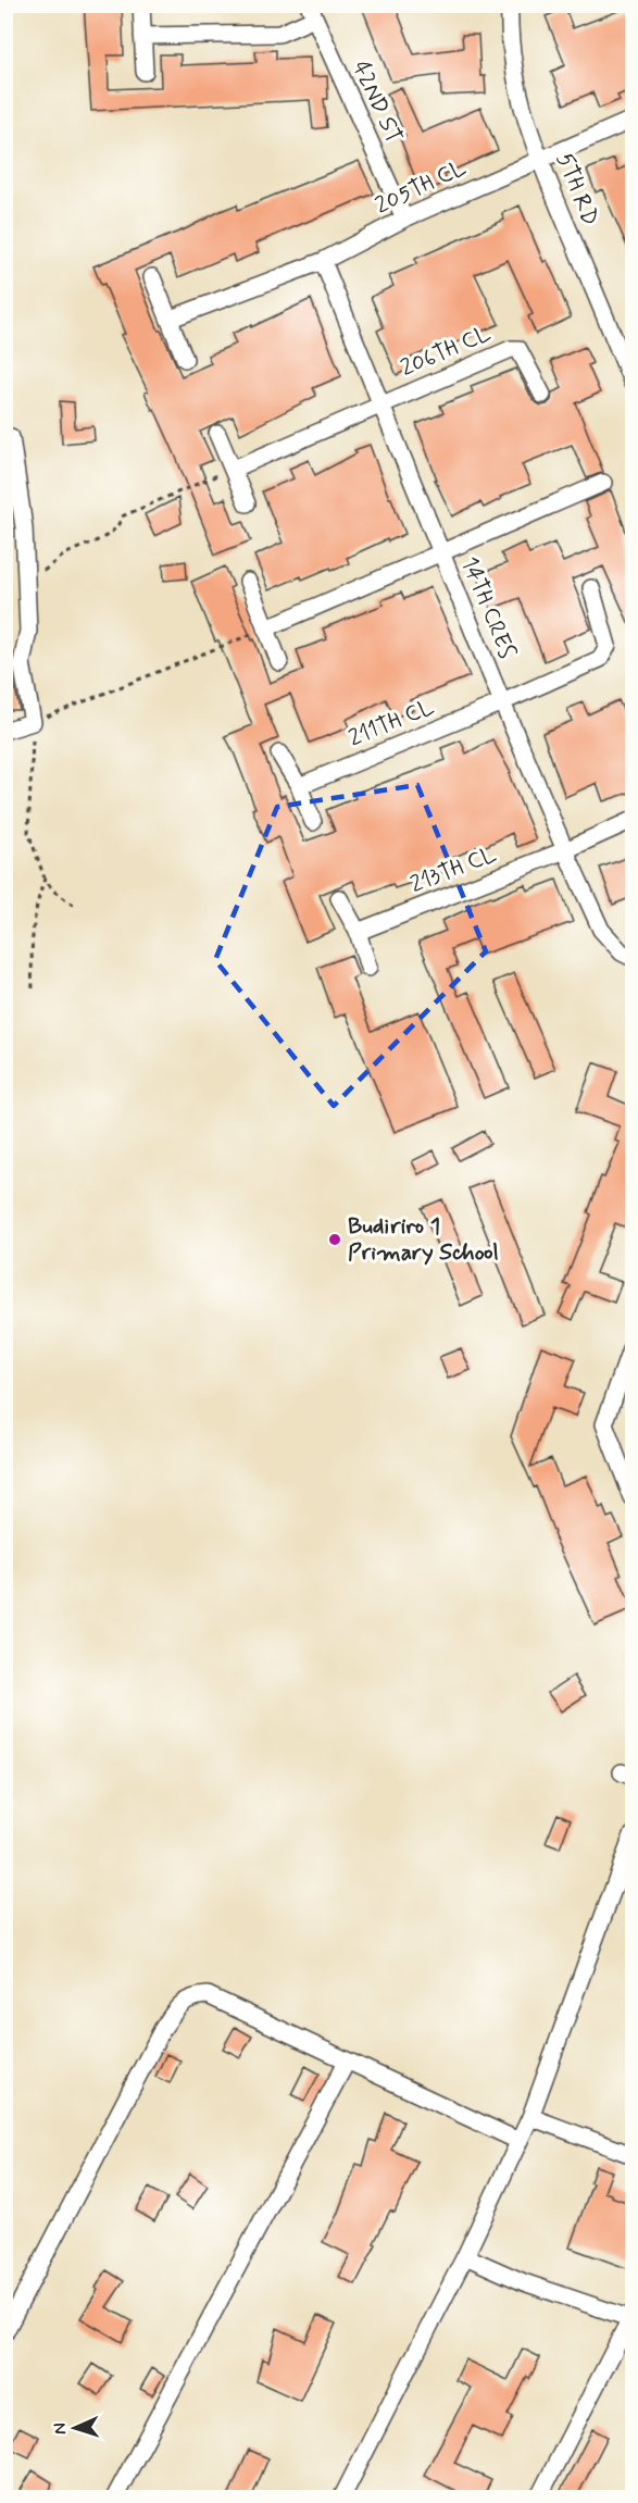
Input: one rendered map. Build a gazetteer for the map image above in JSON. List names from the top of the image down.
{
  "streets": {
    "street": [
      "42ND ST",
      "205TH CL",
      "5TH RD",
      "206TH CL",
      "14TH CRES",
      "211TH CL",
      "213TH CL"
    ]
  },
  "crossings": [
    ["42ND ST", "205TH CL"],
    ["205TH CL", "5TH RD"],
    ["205TH CL", "14TH CRES"],
    ["206TH CL", "14TH CRES"],
    ["14TH CRES", "211TH CL"],
    ["14TH CRES", "213TH CL"]
  ],
  "places": ["Budiriro 1 Primary School"],
  "north": "left"
}
